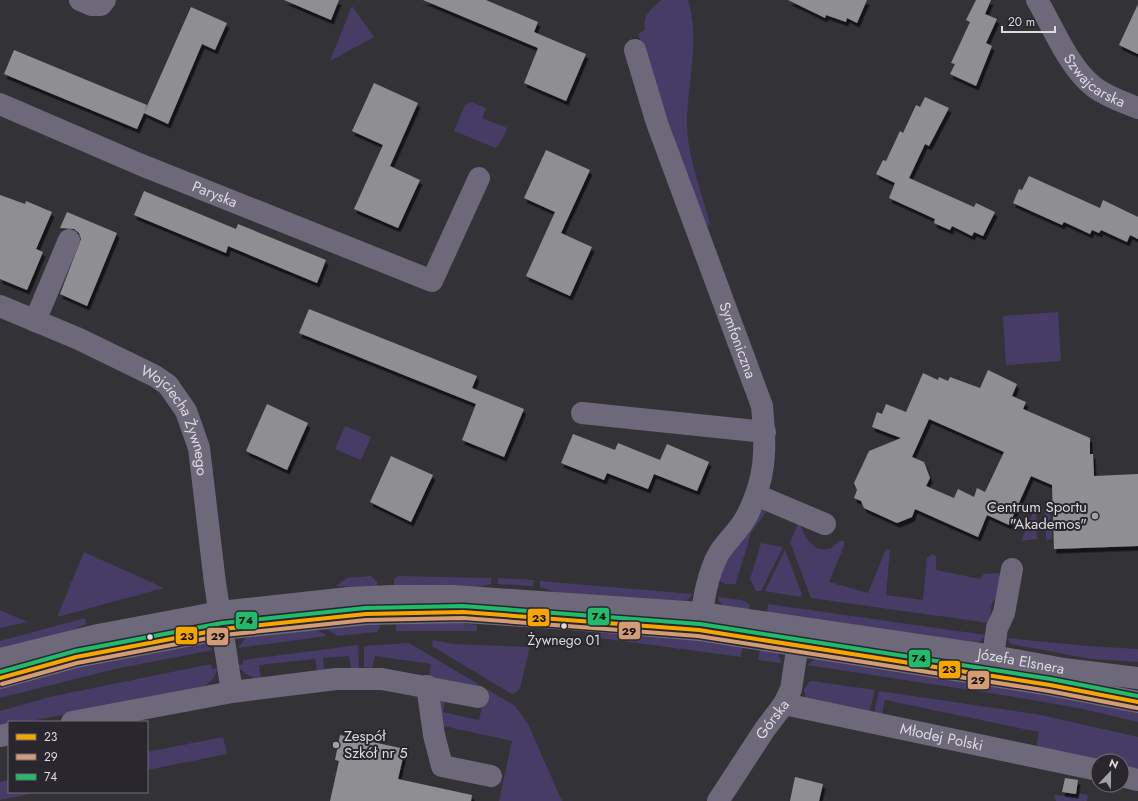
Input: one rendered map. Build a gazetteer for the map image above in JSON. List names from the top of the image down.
{
  "streets": {
    "street": [
      "Szwajcarska",
      "Paryska",
      "Symfoniczna",
      "Wojciecha Żywnego",
      "Józefa Elsnera",
      "Górska",
      "Młodej Polski"
    ]
  },
  "crossings": [
    ["Symfoniczna", "Józefa Elsnera"],
    ["Wojciecha Żywnego", "Józefa Elsnera"],
    ["Józefa Elsnera", "Górska"],
    ["Górska", "Młodej Polski"]
  ],
  "places": ["Centrum Sportu \"Akademos\"", "Żywnego 01", "Zespół Szkół nr 5"],
  "lines": ["transit line 74", "transit line 23", "transit line 29"],
  "legend": ["23", "29", "74"],
  "scale_bar": "20 m",
  "north": "top"
}
